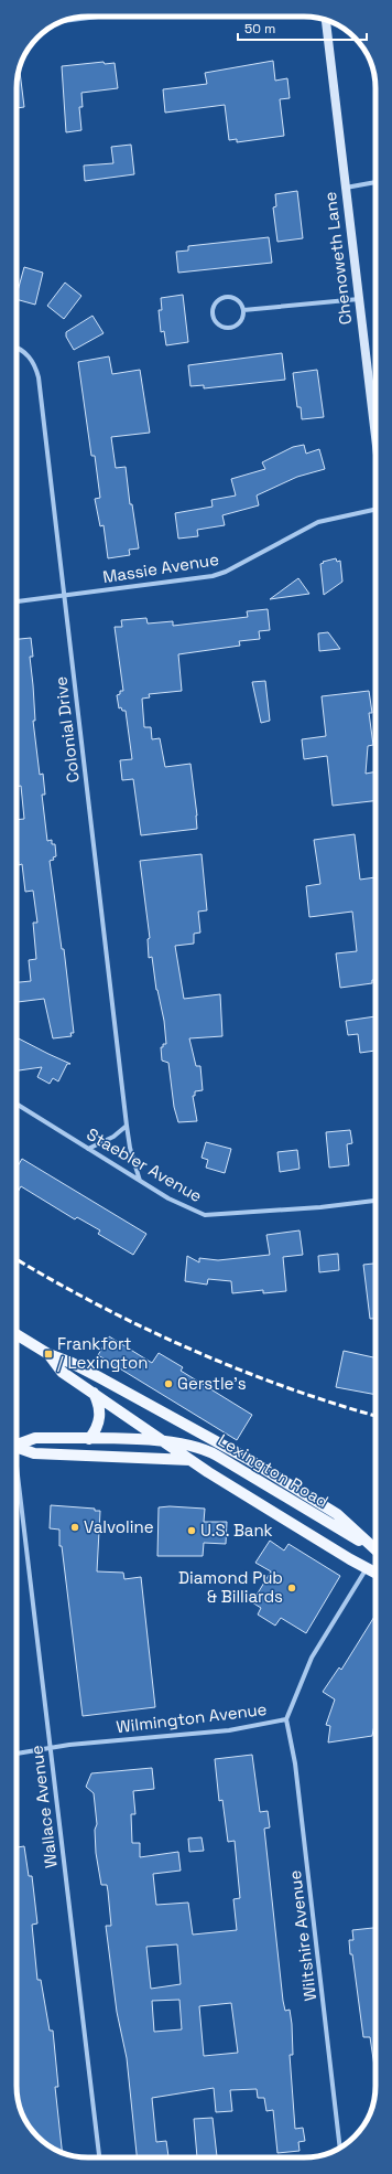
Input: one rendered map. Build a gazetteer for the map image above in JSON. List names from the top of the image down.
{
  "streets": {
    "main road": ["Chenoweth Lane", "Lexington Road"],
    "street": [
      "Massie Avenue",
      "Colonial Drive",
      "Staebler Avenue",
      "Wilmington Avenue",
      "Wallace Avenue",
      "Wiltshire Avenue"
    ]
  },
  "crossings": [
    ["Massie Avenue", "Colonial Drive"],
    ["Colonial Drive", "Staebler Avenue"],
    ["Wilmington Avenue", "Wallace Avenue"],
    ["Wilmington Avenue", "Wiltshire Avenue"]
  ],
  "places": {
    "transit": ["Frankfort / Lexington"],
    "other": [
      "Gerstle's",
      "Valvoline",
      "U.S. Bank",
      "Diamond Pub & Billiards"
    ]
  },
  "scale_bar": "50 m"
}
